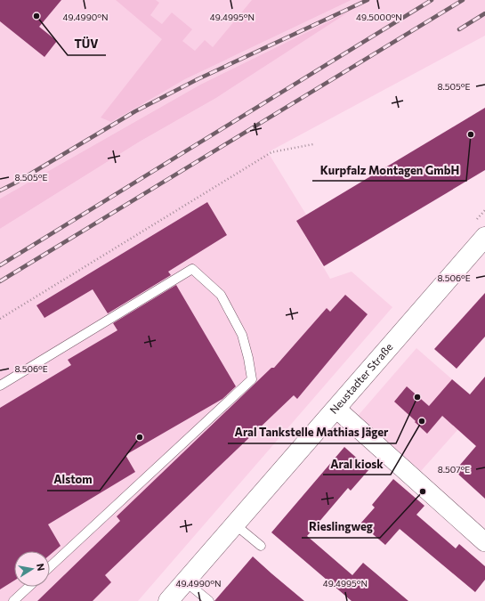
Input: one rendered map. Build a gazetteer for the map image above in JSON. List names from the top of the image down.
{
  "streets": {
    "main road": ["Neustadter Straße"]
  },
  "places": [
    "TÜV",
    "Kurpfalz Montagen GmbH",
    "Aral Tankstelle Mathias Jäger",
    "Aral kiosk",
    "Alstom",
    "Rieslingweg"
  ],
  "north": "right",
  "coordinates": [
    "49.4990°N",
    "49.4995°N",
    "49.5000°N",
    "8.505°E",
    "8.506°E",
    "8.507°E"
  ]
}
